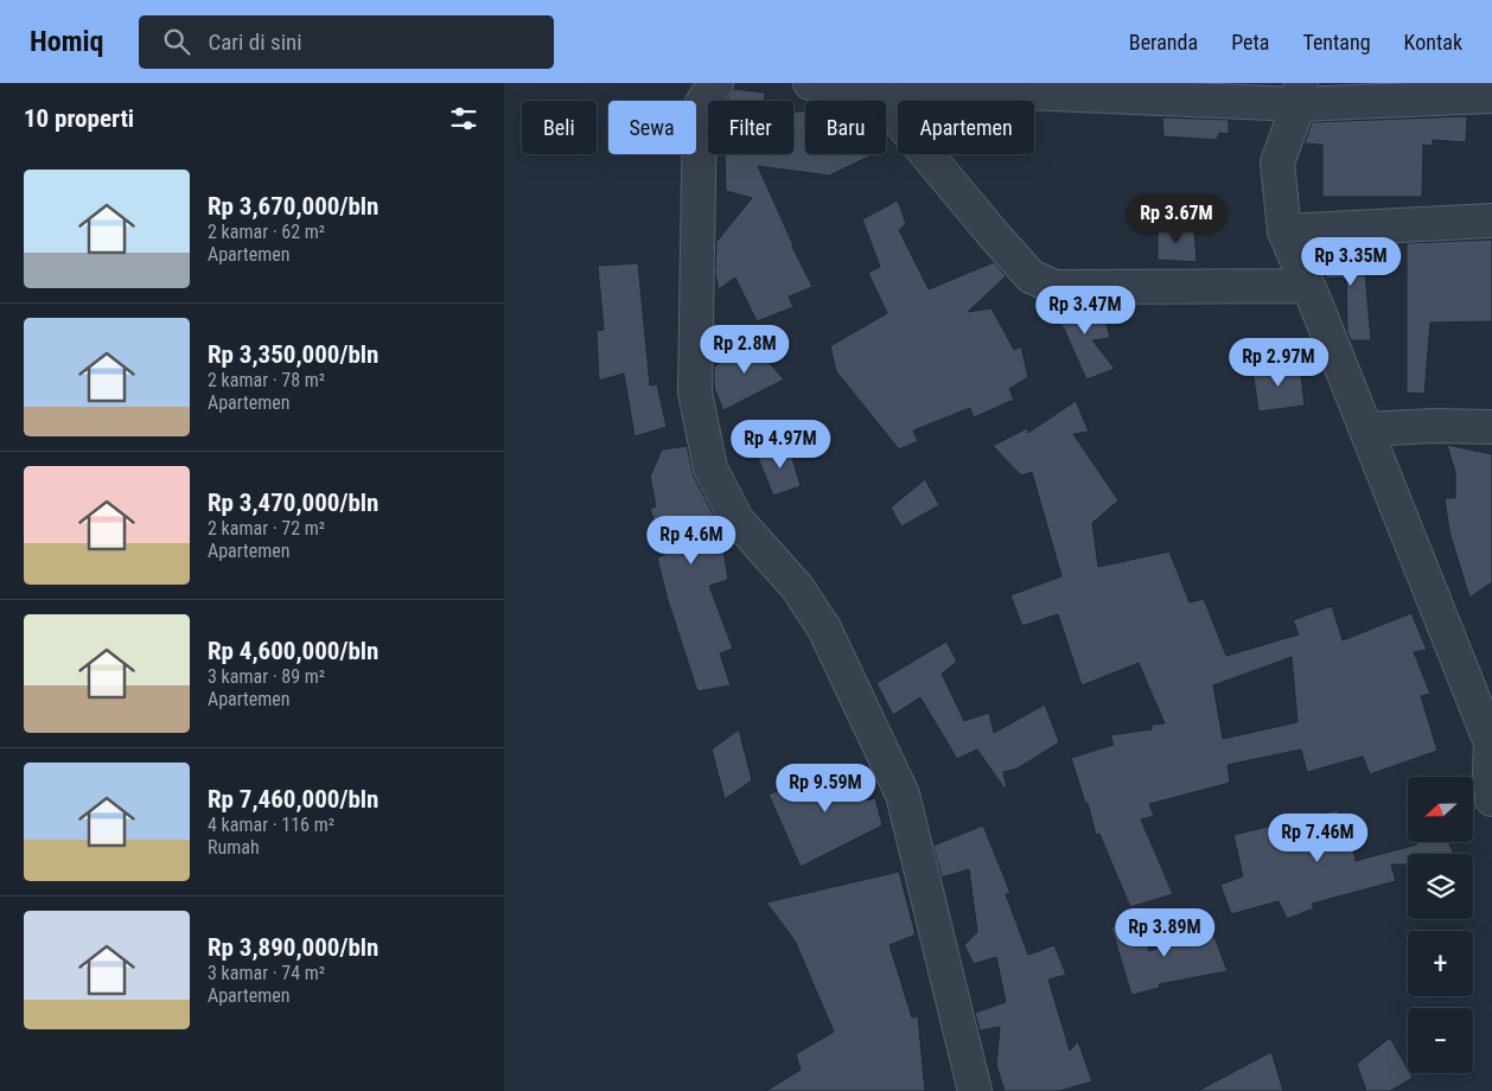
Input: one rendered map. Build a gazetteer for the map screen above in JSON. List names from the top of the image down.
{
  "north": "left",
  "page": {
    "header": "Homiq",
    "search": "Cari di sini",
    "nav": [
      "Beranda",
      "Peta",
      "Tentang",
      "Kontak"
    ],
    "heading": "10 properti",
    "chip": [
      "Beli",
      "Sewa",
      "Filter",
      "Baru",
      "Apartemen"
    ],
    "list": [
      {
        "name": "Rp 3,670,000/bln",
        "note": "2 kamar · 62 m² · Apartemen"
      },
      {
        "name": "Rp 3,350,000/bln",
        "note": "2 kamar · 78 m² · Apartemen"
      },
      {
        "name": "Rp 3,470,000/bln",
        "note": "2 kamar · 72 m² · Apartemen"
      },
      {
        "name": "Rp 4,600,000/bln",
        "note": "3 kamar · 89 m² · Apartemen"
      },
      {
        "name": "Rp 7,460,000/bln",
        "note": "4 kamar · 116 m² · Rumah"
      },
      {
        "name": "Rp 3,890,000/bln",
        "note": "3 kamar · 74 m² · Apartemen"
      }
    ],
    "price": [
      "Rp 3.67M",
      "Rp 3.35M",
      "Rp 3.47M",
      "Rp 2.8M",
      "Rp 2.97M",
      "Rp 4.97M",
      "Rp 4.6M",
      "Rp 9.59M",
      "Rp 7.46M",
      "Rp 3.89M"
    ],
    "map_buttons": ["+", "−"]
  }
}
